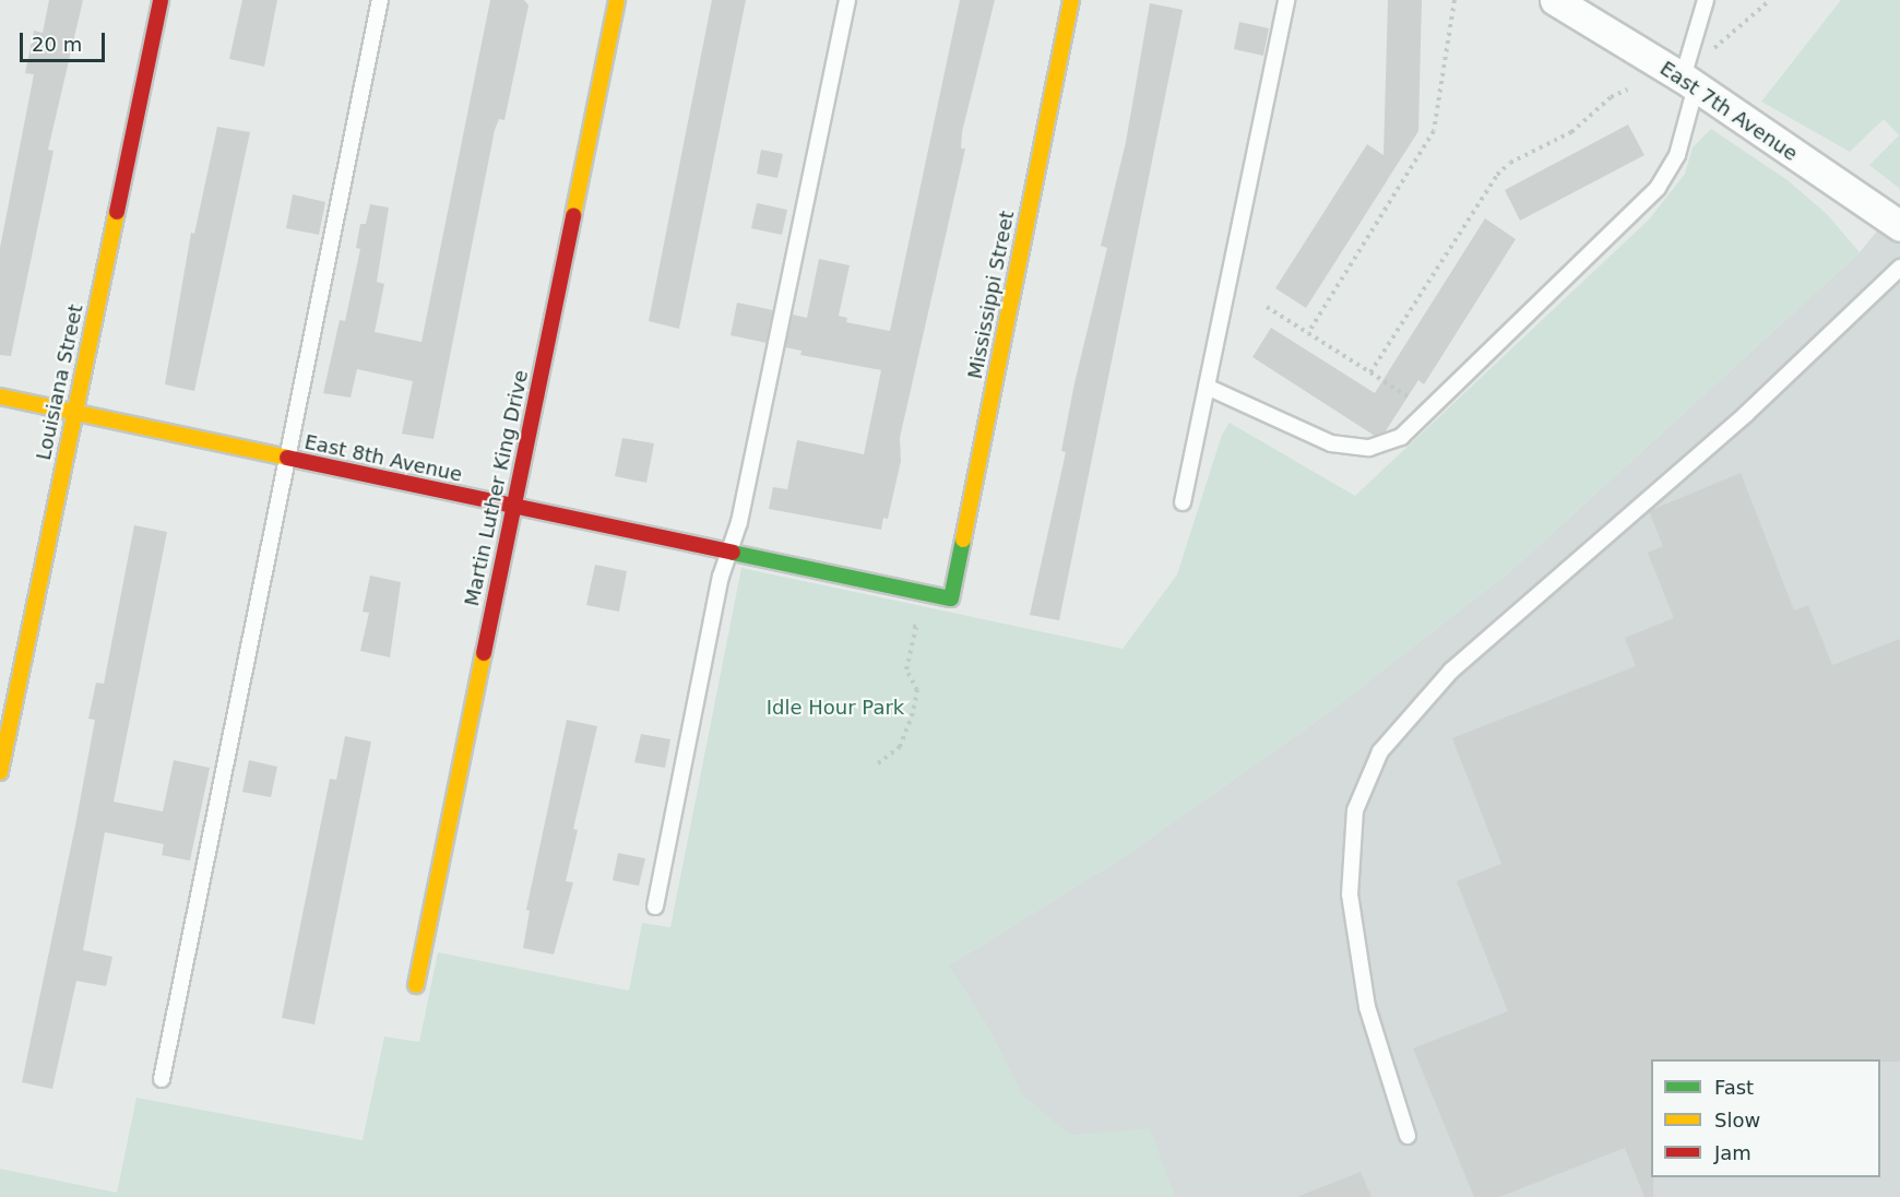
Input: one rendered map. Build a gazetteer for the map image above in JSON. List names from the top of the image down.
{
  "streets": {
    "street": [
      "East 7th Avenue",
      "Mississippi Street",
      "Louisiana Street",
      "East 8th Avenue",
      "Martin Luther King Drive"
    ]
  },
  "crossings": [
    ["Mississippi Street", "East 8th Avenue"],
    ["Louisiana Street", "East 8th Avenue"],
    ["East 8th Avenue", "Martin Luther King Drive"]
  ],
  "parks": ["Idle Hour Park"],
  "legend": ["Fast", "Slow", "Jam"],
  "scale_bar": "20 m"
}
